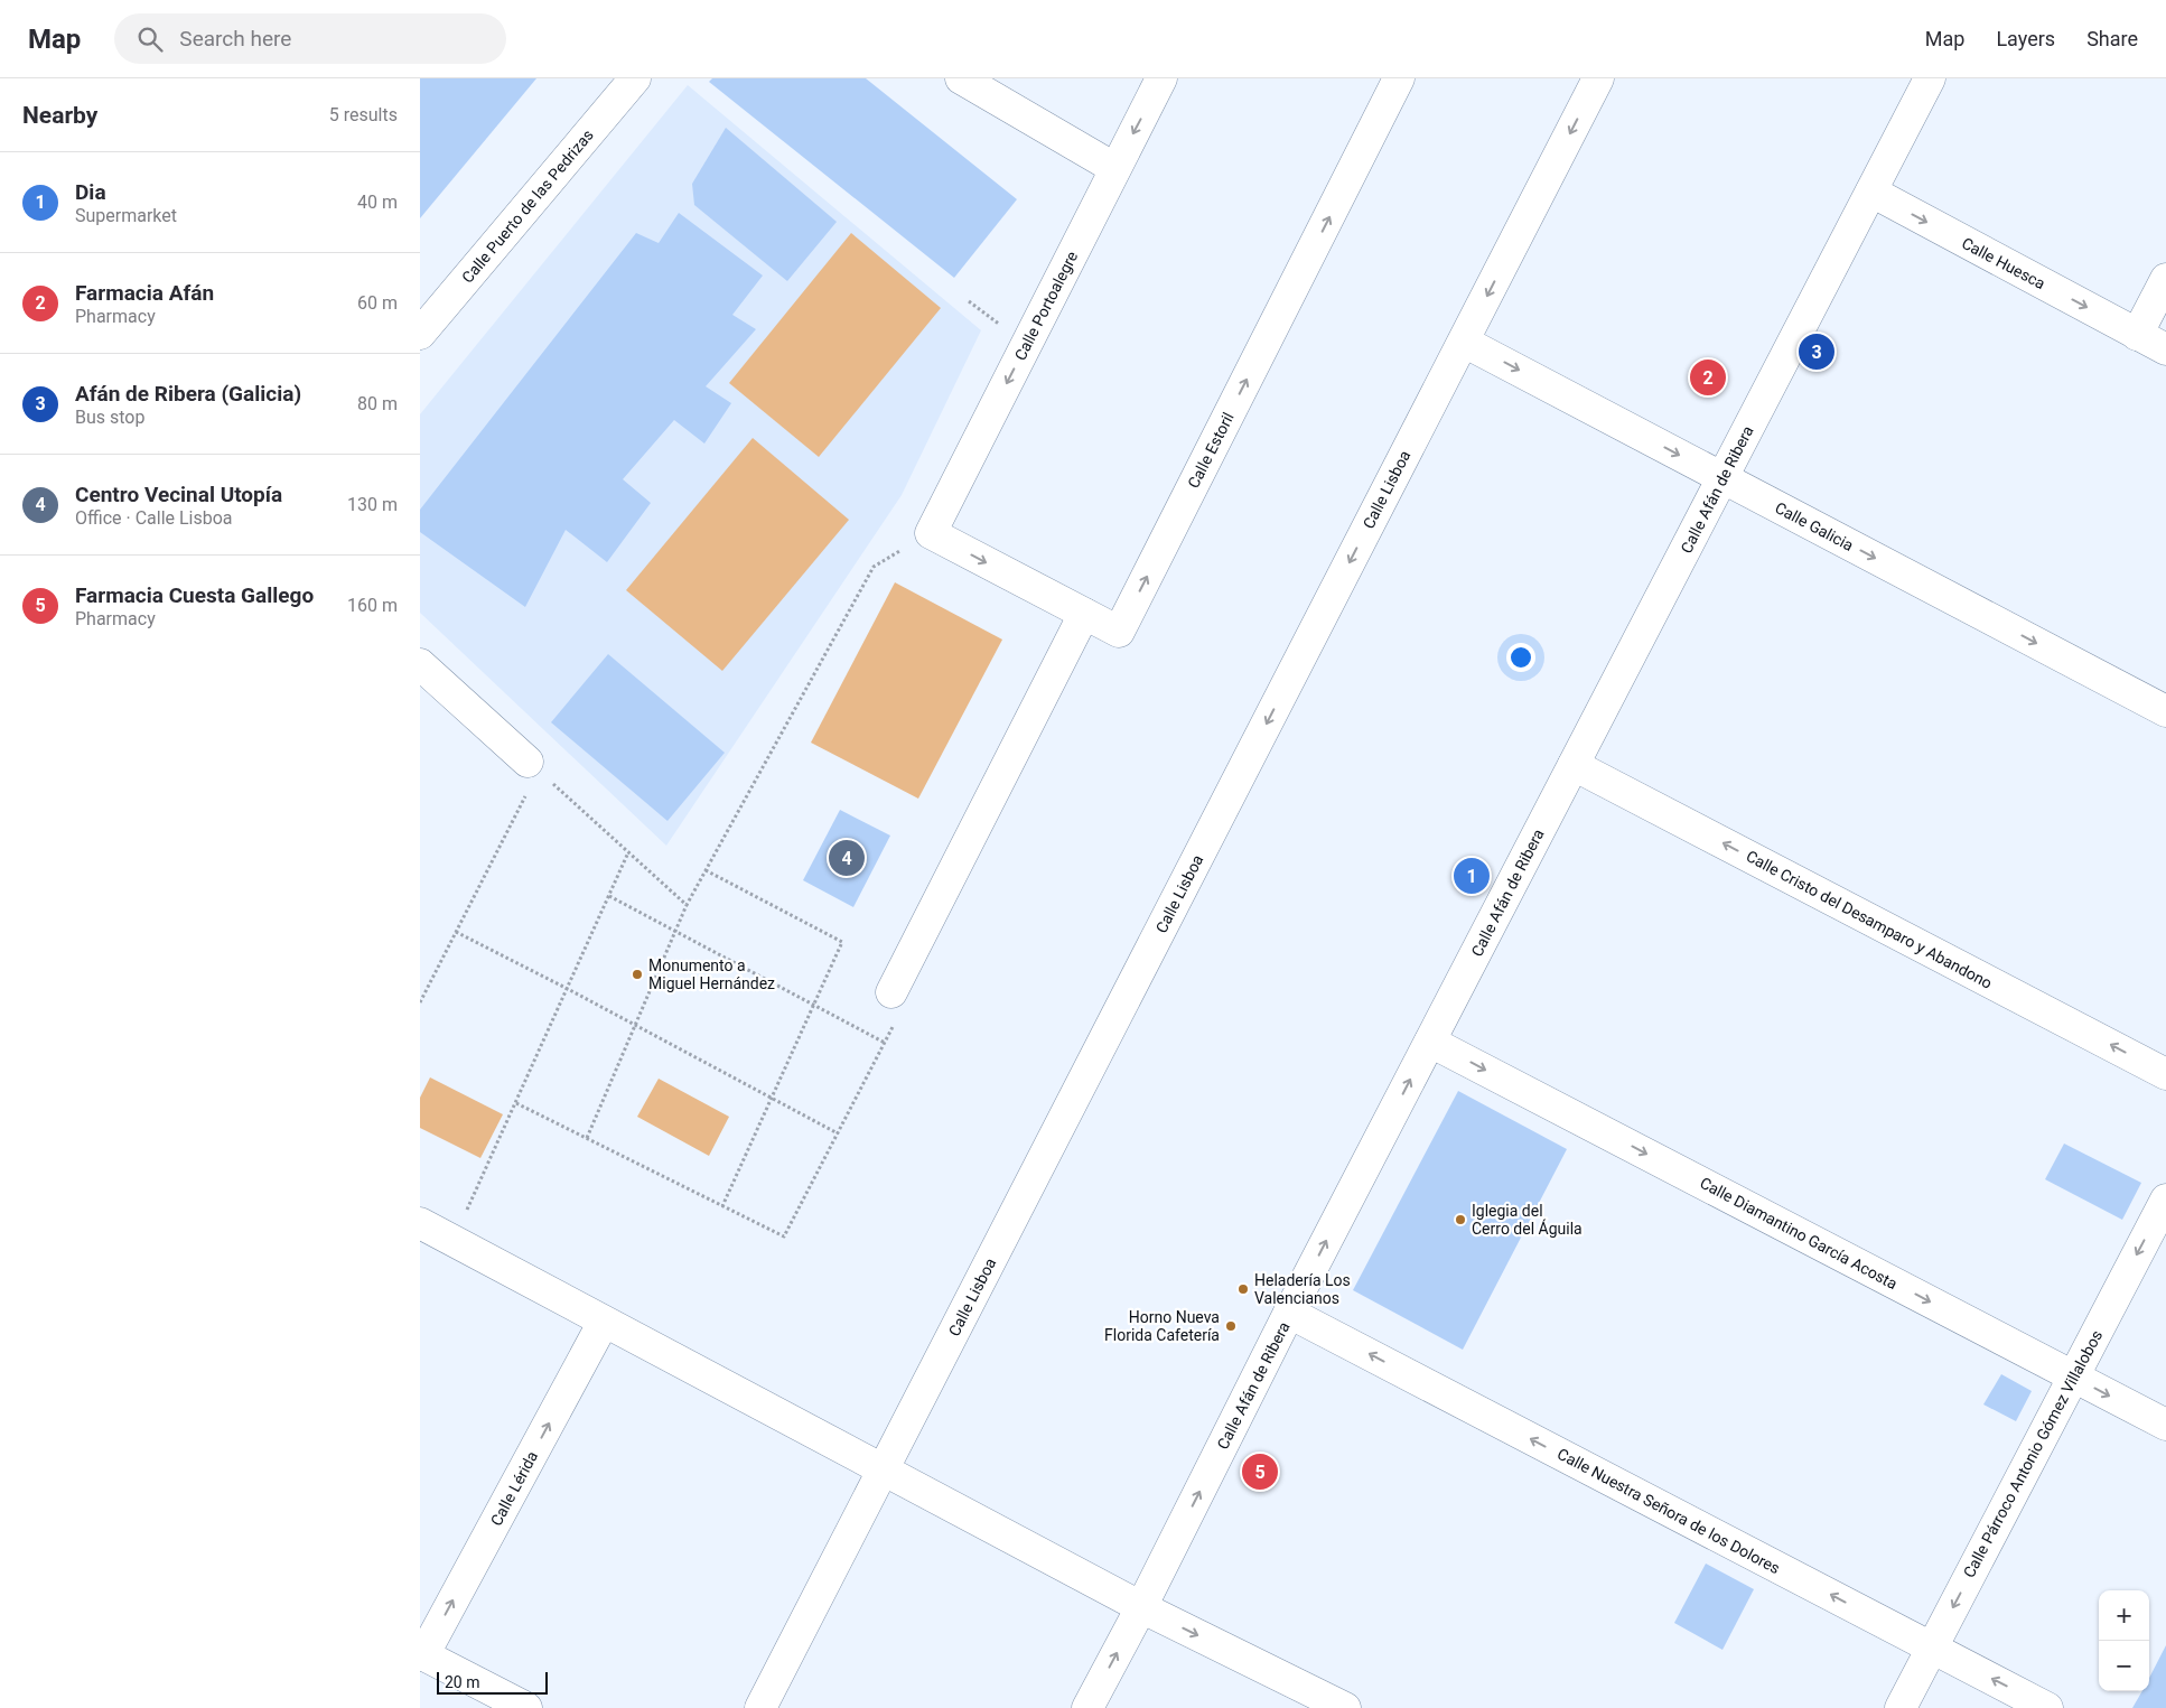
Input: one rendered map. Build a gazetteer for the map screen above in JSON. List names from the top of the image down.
{
  "streets": {
    "street": [
      "Calle Puerto de las Pedrizas",
      "Calle Huesca",
      "Calle Portoalegre",
      "Calle Estoril",
      "Calle Lisboa",
      "Calle Afán de Ribera",
      "Calle Galicia",
      "Calle Cristo del Desamparo y Abandono",
      "Calle Diamantino García Acosta",
      "Calle Párroco Antonio Gómez Villalobos",
      "Calle Lérida",
      "Calle Nuestra Señora de los Dolores"
    ]
  },
  "crossings": [
    ["Calle Huesca", "Calle Afán de Ribera"],
    ["Calle Portoalegre", "Calle Estoril"],
    ["Calle Lisboa", "Calle Galicia"],
    ["Calle Afán de Ribera", "Calle Galicia"],
    ["Calle Afán de Ribera", "Calle Cristo del Desamparo y Abandono"],
    ["Calle Afán de Ribera", "Calle Diamantino García Acosta"],
    ["Calle Afán de Ribera", "Calle Nuestra Señora de los Dolores"],
    ["Calle Diamantino García Acosta", "Calle Párroco Antonio Gómez Villalobos"],
    ["Calle Párroco Antonio Gómez Villalobos", "Calle Nuestra Señora de los Dolores"]
  ],
  "one_way": [
    "Calle Huesca",
    "Calle Portoalegre",
    "Calle Lisboa",
    "Calle Afán de Ribera",
    "Calle Galicia",
    "Calle Cristo del Desamparo y Abandono",
    "Calle Diamantino García Acosta",
    "Calle Párroco Antonio Gómez Villalobos",
    "Calle Lérida",
    "Calle Nuestra Señora de los Dolores"
  ],
  "places": [
    "Monumento a Miguel Hernández",
    "Iglegia del Cerro del Águila",
    "Heladería Los Valencianos",
    "Horno Nueva Florida Cafetería"
  ],
  "scale_bar": "20 m",
  "page": {
    "header": "Map",
    "search": "Search here",
    "nav": ["Map", "Layers", "Share"],
    "heading": ["Nearby", "5 results"],
    "list": [
      {
        "mark": "1",
        "name": "Dia",
        "note": "Supermarket",
        "value": "40 m"
      },
      {
        "mark": "2",
        "name": "Farmacia Afán",
        "note": "Pharmacy",
        "value": "60 m"
      },
      {
        "mark": "3",
        "name": "Afán de Ribera (Galicia)",
        "note": "Bus stop",
        "value": "80 m"
      },
      {
        "mark": "4",
        "name": "Centro Vecinal Utopía",
        "note": "Office · Calle Lisboa",
        "value": "130 m"
      },
      {
        "mark": "5",
        "name": "Farmacia Cuesta Gallego",
        "note": "Pharmacy",
        "value": "160 m"
      }
    ],
    "pins": [
      "3",
      "2",
      "4",
      "1",
      "5"
    ],
    "map_buttons": ["+", "−"],
    "scale": "20 m"
  }
}
